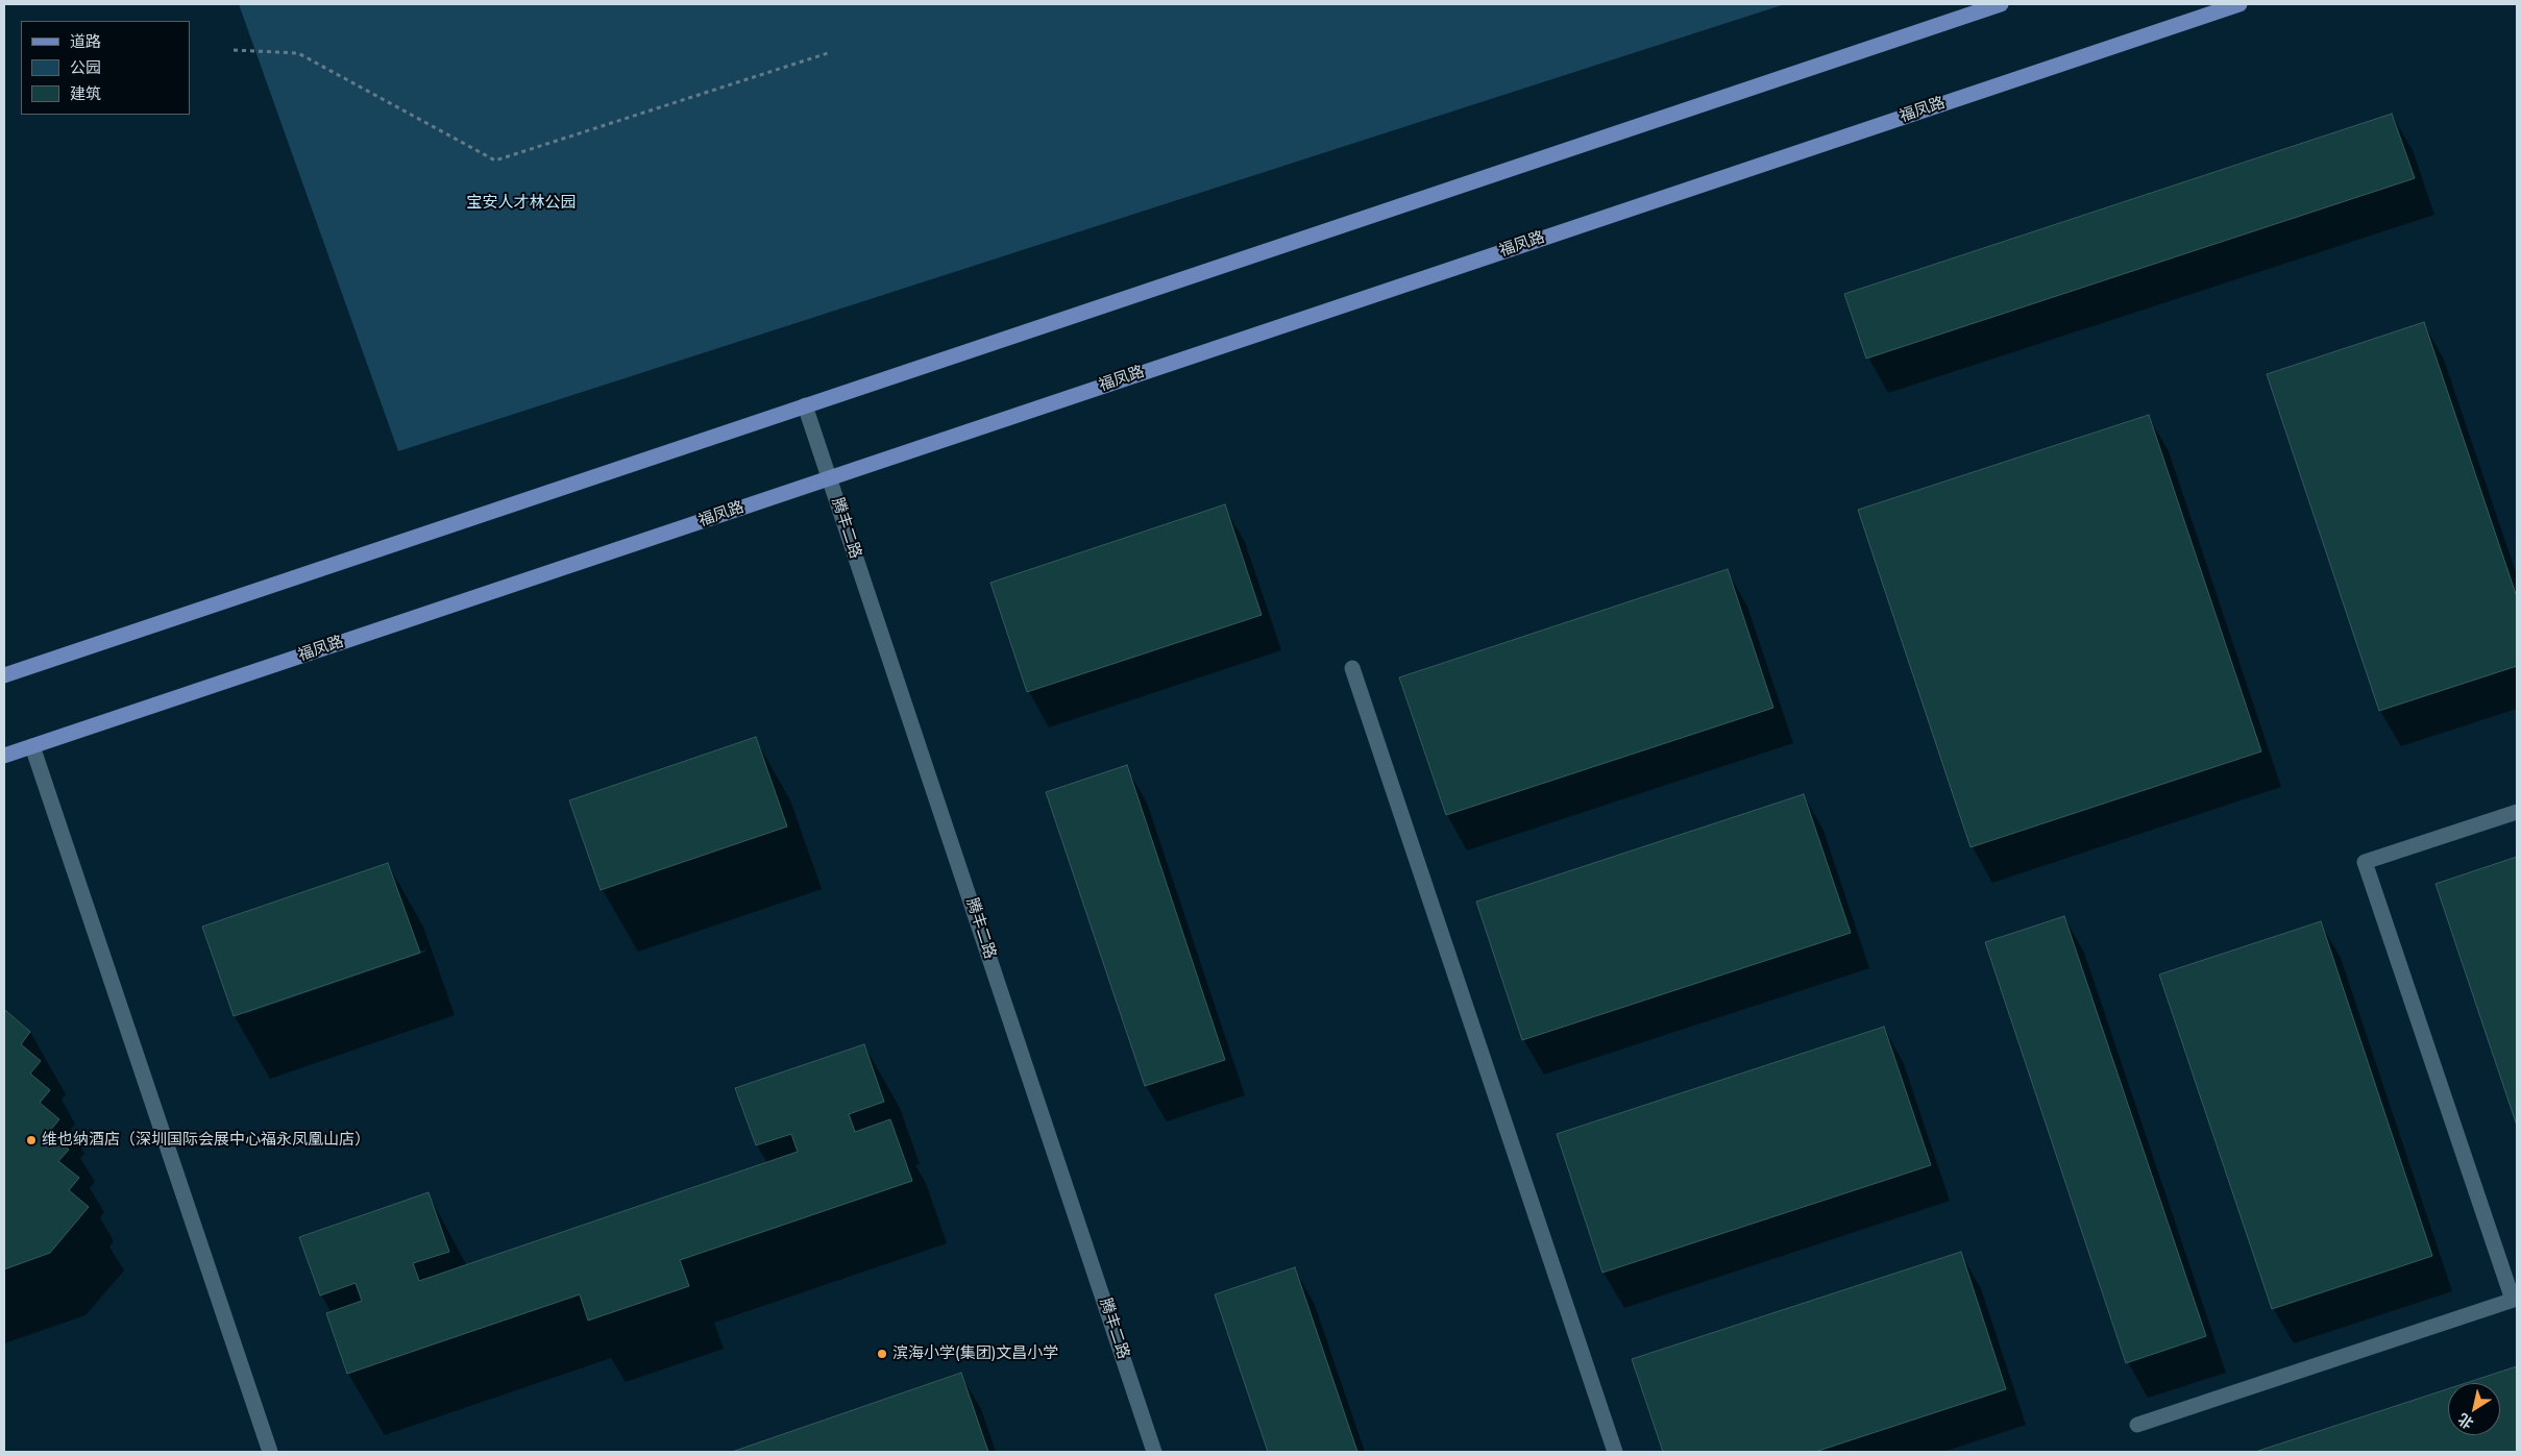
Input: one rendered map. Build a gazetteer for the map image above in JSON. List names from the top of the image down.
{
  "streets": {
    "main road": ["福凤路"],
    "street": ["腾丰二路"]
  },
  "crossings": [
    ["福凤路", "腾丰二路"]
  ],
  "parks": ["宝安人才林公园"],
  "places": ["维也纳酒店（深圳国际会展中心福永凤凰山店）", "滨海小学(集团)文昌小学"],
  "legend": ["道路", "公园", "建筑"],
  "north": "bottom left"
}
